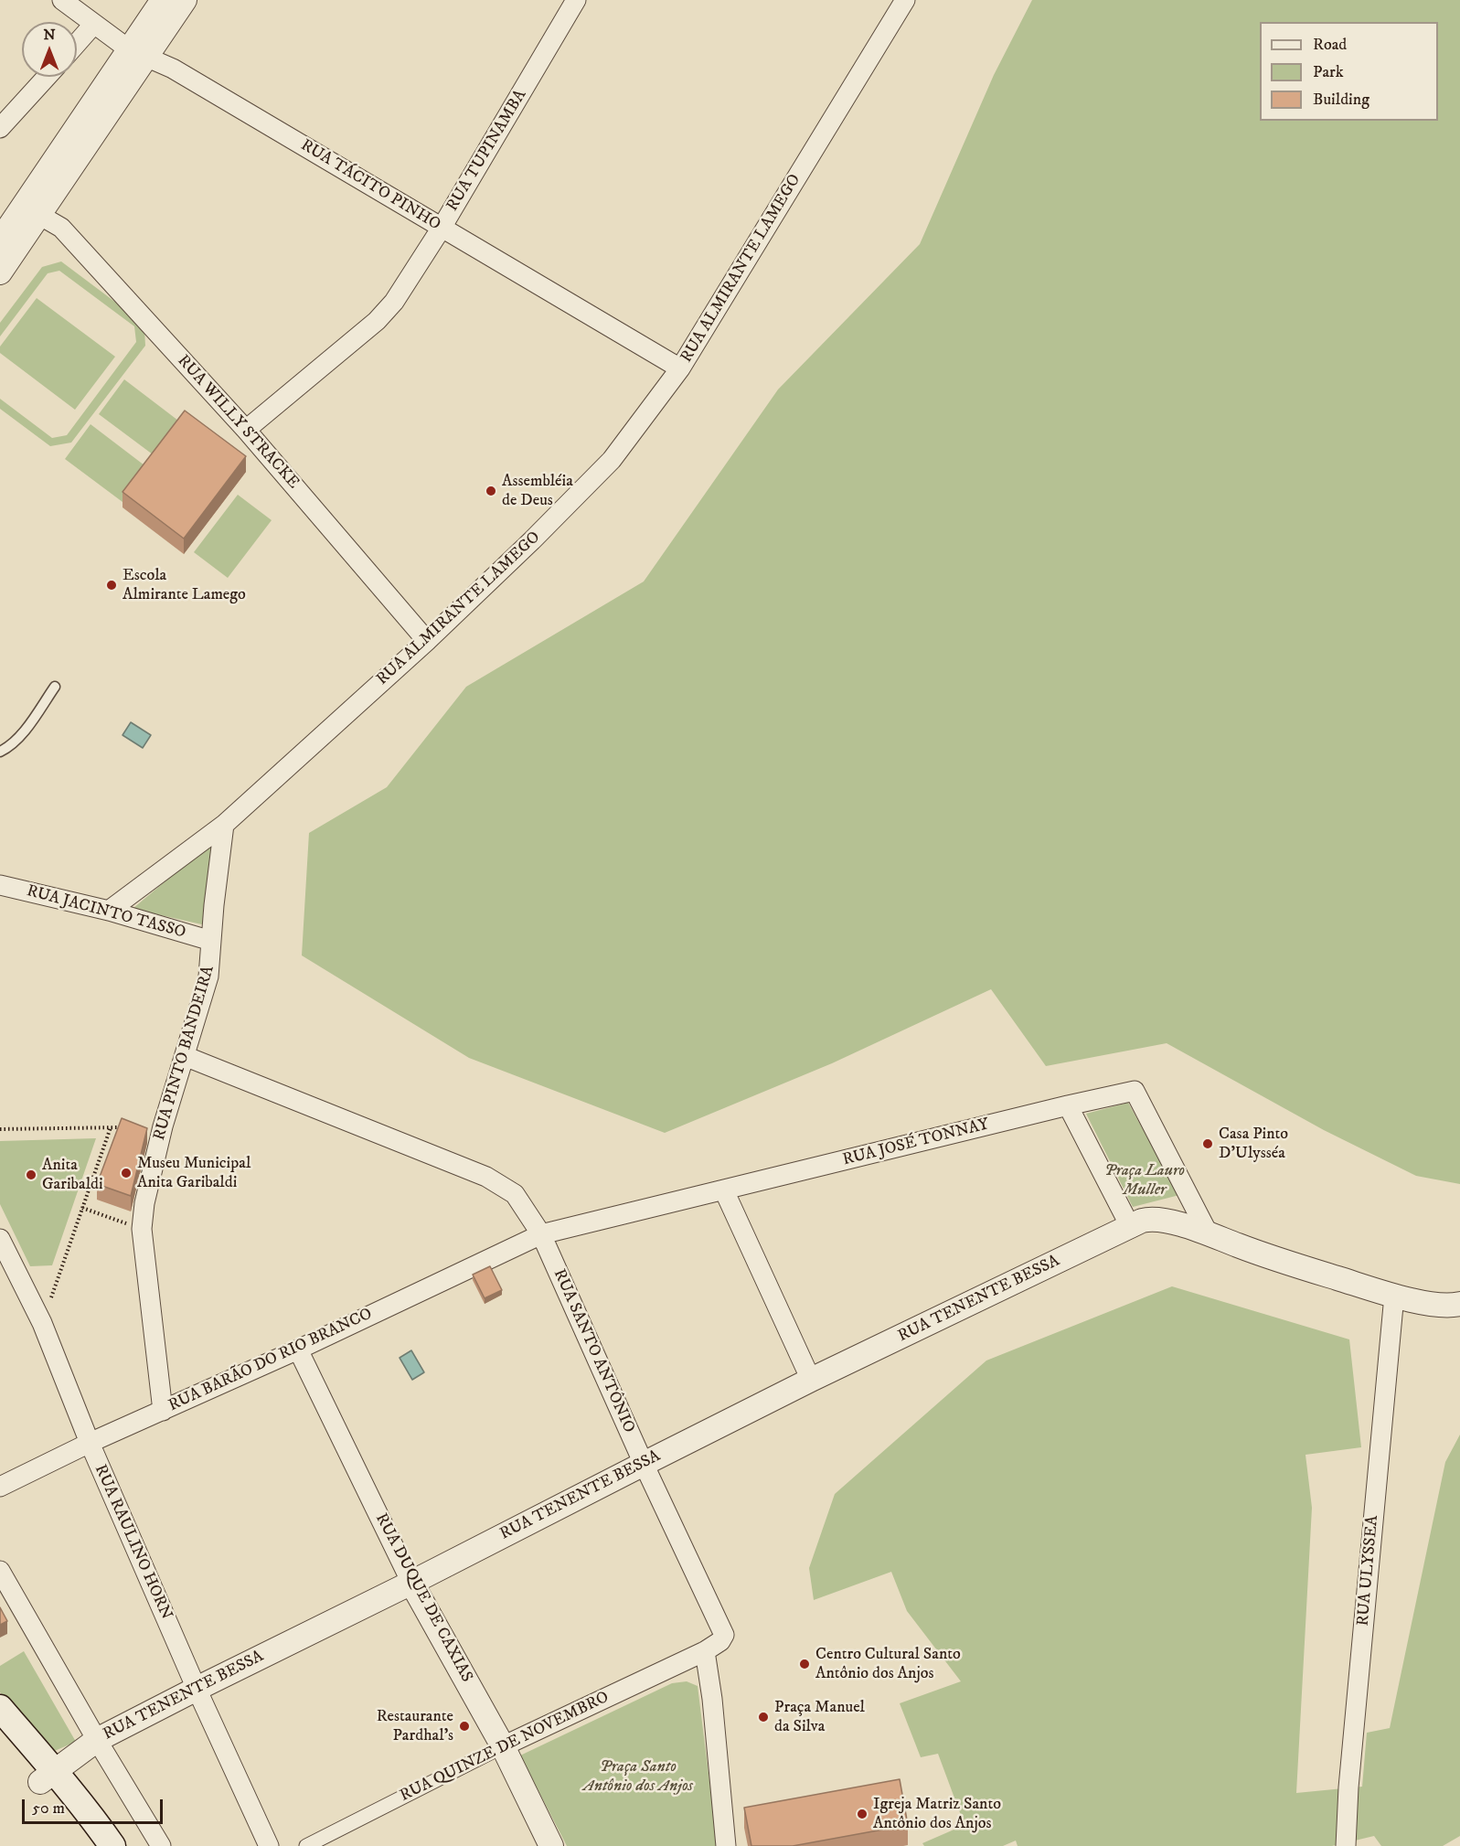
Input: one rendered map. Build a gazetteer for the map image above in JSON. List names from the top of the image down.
{
  "streets": {
    "street": [
      "RUA TUPINAMBA",
      "RUA TÁCITO PINHO",
      "RUA ALMIRANTE LAMEGO",
      "RUA WILLY STRACKE",
      "RUA JACINTO TASSO",
      "RUA PINTO BANDEIRA",
      "RUA JOSÉ TONNAY",
      "RUA TENENTE BESSA",
      "RUA SANTO ANTÔNIO",
      "RUA BARÃO DO RIO BRANCO",
      "RUA RAULINO HORN",
      "RUA ULYSSEA",
      "RUA DUQUE DE CAXIAS",
      "RUA QUINZE DE NOVEMBRO"
    ]
  },
  "crossings": [
    ["RUA TUPINAMBA", "RUA TÁCITO PINHO"],
    ["RUA TUPINAMBA", "RUA WILLY STRACKE"],
    ["RUA TÁCITO PINHO", "RUA ALMIRANTE LAMEGO"],
    ["RUA ALMIRANTE LAMEGO", "RUA WILLY STRACKE"],
    ["RUA ALMIRANTE LAMEGO", "RUA JACINTO TASSO"],
    ["RUA ALMIRANTE LAMEGO", "RUA PINTO BANDEIRA"],
    ["RUA JACINTO TASSO", "RUA PINTO BANDEIRA"],
    ["RUA PINTO BANDEIRA", "RUA SANTO ANTÔNIO"],
    ["RUA PINTO BANDEIRA", "RUA BARÃO DO RIO BRANCO"],
    ["RUA JOSÉ TONNAY", "RUA TENENTE BESSA"],
    ["RUA JOSÉ TONNAY", "RUA SANTO ANTÔNIO"],
    ["RUA JOSÉ TONNAY", "RUA BARÃO DO RIO BRANCO"],
    ["RUA TENENTE BESSA", "RUA SANTO ANTÔNIO"],
    ["RUA TENENTE BESSA", "RUA RAULINO HORN"],
    ["RUA TENENTE BESSA", "RUA ULYSSEA"],
    ["RUA TENENTE BESSA", "RUA DUQUE DE CAXIAS"],
    ["RUA SANTO ANTÔNIO", "RUA BARÃO DO RIO BRANCO"],
    ["RUA SANTO ANTÔNIO", "RUA QUINZE DE NOVEMBRO"],
    ["RUA BARÃO DO RIO BRANCO", "RUA RAULINO HORN"],
    ["RUA BARÃO DO RIO BRANCO", "RUA DUQUE DE CAXIAS"],
    ["RUA DUQUE DE CAXIAS", "RUA QUINZE DE NOVEMBRO"]
  ],
  "parks": ["Praça Lauro Muller", "Praça Santo Antônio dos Anjos"],
  "places": [
    "Assembléia de Deus",
    "Escola Almirante Lamego",
    "Casa Pinto D’Ulysséa",
    "Museu Municipal Anita Garibaldi",
    "Anita Garibaldi",
    "Centro Cultural Santo Antônio dos Anjos",
    "Praça Manuel da Silva",
    "Restaurante Pardhal's",
    "Igreja Matriz Santo Antônio dos Anjos"
  ],
  "legend": ["Road", "Park", "Building"],
  "scale_bar": "50 m",
  "north": "top"
}
